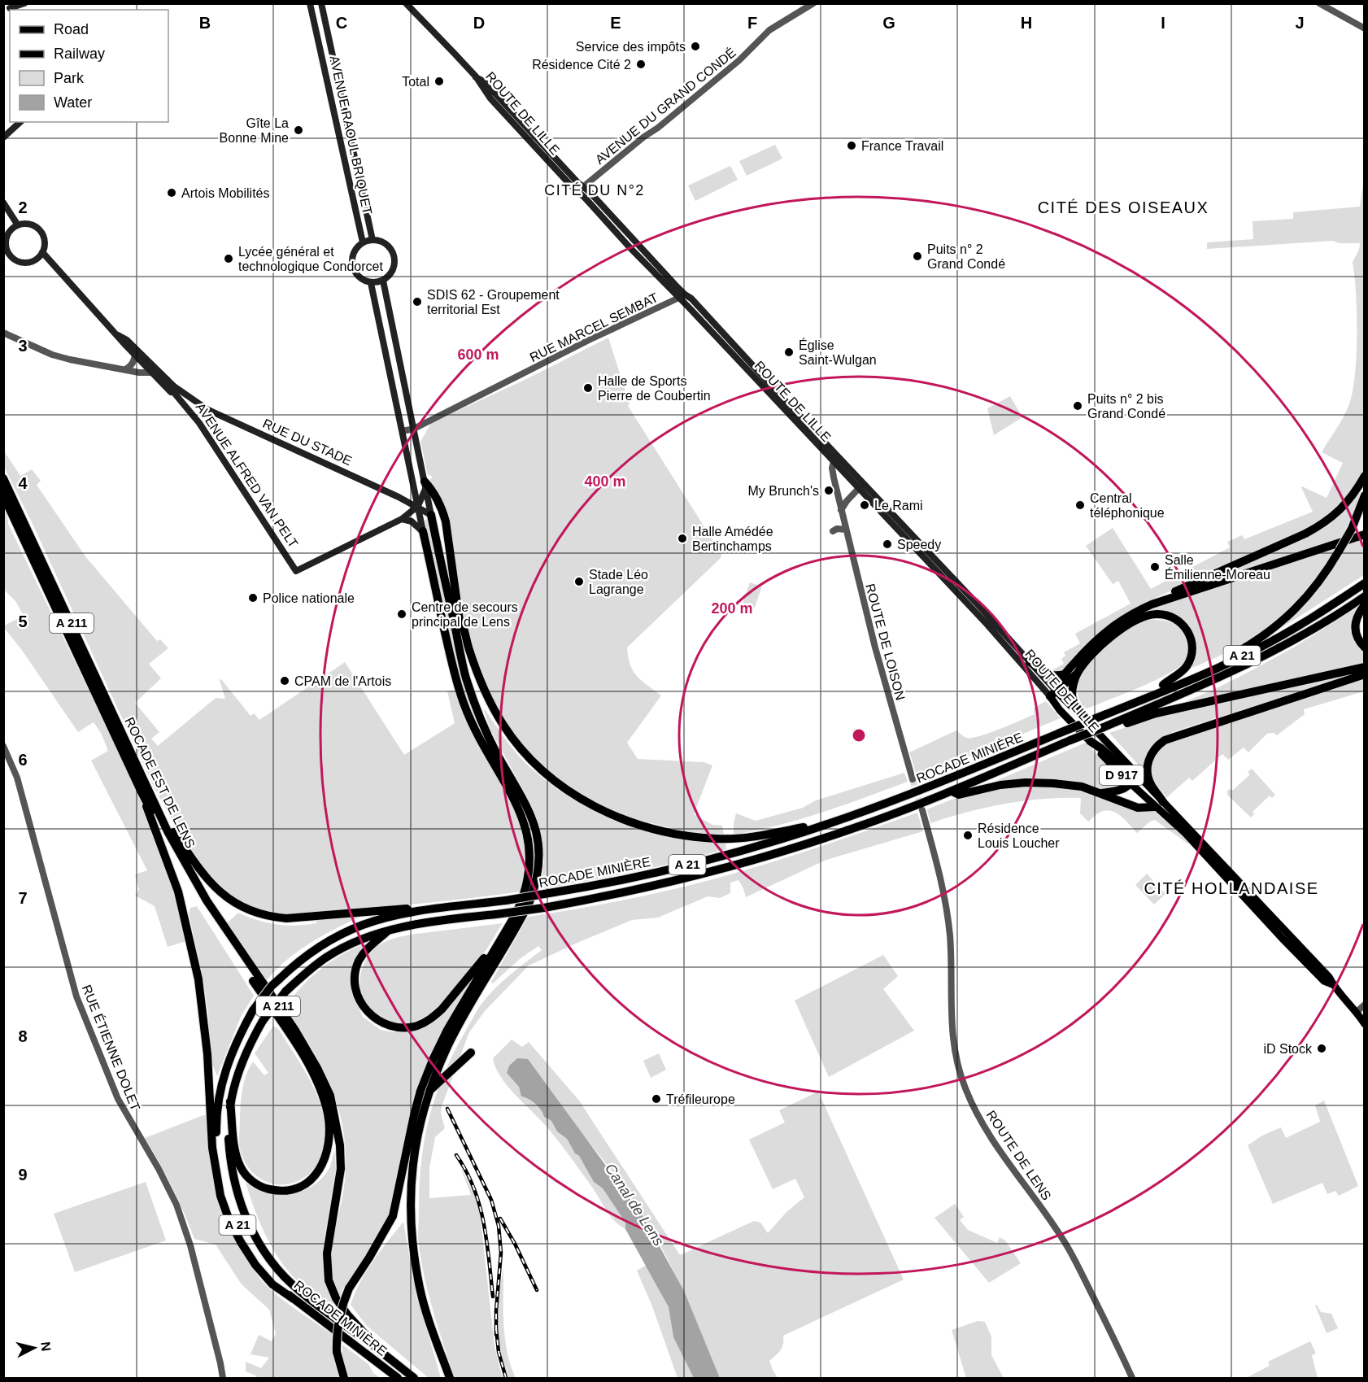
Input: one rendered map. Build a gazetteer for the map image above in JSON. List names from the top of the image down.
{
  "streets": {
    "highway": [
      "A 211",
      "A 21",
      "ROCADE MINIÈRE",
      "ROCADE EST DE LENS"
    ],
    "main road": [
      "ROUTE DE LILLE",
      "AVENUE RAOUL BRIQUET",
      "RUE DU STADE",
      "AVENUE ALFRED VAN PELT",
      "D 917"
    ],
    "street": [
      "AVENUE DU GRAND CONDÉ",
      "RUE MARCEL SEMBAT",
      "ROUTE DE LOISON",
      "RUE ÉTIENNE DOLET",
      "ROUTE DE LENS"
    ]
  },
  "crossings": [
    ["AVENUE DU GRAND CONDÉ", "ROUTE DE LILLE"],
    ["ROUTE DE LILLE", "RUE MARCEL SEMBAT"],
    ["ROUTE DE LILLE", "ROUTE DE LOISON"],
    ["RUE DU STADE", "AVENUE ALFRED VAN PELT"],
    ["A 21", "ROCADE MINIÈRE"]
  ],
  "districts": ["CITÉ DU N°2", "CITÉ DES OISEAUX", "CITÉ HOLLANDAISE"],
  "water": ["Canal de Lens"],
  "places": [
    "Service des impôts",
    "Résidence Cité 2",
    "Total",
    "Gîte La Bonne Mine",
    "France Travail",
    "Artois Mobilités",
    "Puits n° 2 Grand Condé",
    "Lycée général et technologique Condorcet",
    "SDIS 62 - Groupement territorial Est",
    "Église Saint-Wulgan",
    "Halle de Sports Pierre de Coubertin",
    "Puits n° 2 bis Grand Condé",
    "My Brunch's",
    "Le Rami",
    "Central téléphonique",
    "Halle Amédée Bertinchamps",
    "Speedy",
    "Salle Émilienne-Moreau",
    "Stade Léo Lagrange",
    "Police nationale",
    "Centre de secours principal de Lens",
    "CPAM de l'Artois",
    "Résidence Louis Loucher",
    "iD Stock",
    "Tréfileurope"
  ],
  "legend": [
    "Road",
    "Railway",
    "Park",
    "Water"
  ],
  "north": "right",
  "grid": {
    "columns": [
      "B",
      "C",
      "D",
      "E",
      "F",
      "G",
      "H",
      "I",
      "J"
    ],
    "rows": [
      "2",
      "3",
      "4",
      "5",
      "6",
      "7",
      "8",
      "9"
    ]
  },
  "rings": ["600 m", "400 m", "200 m"]
}
